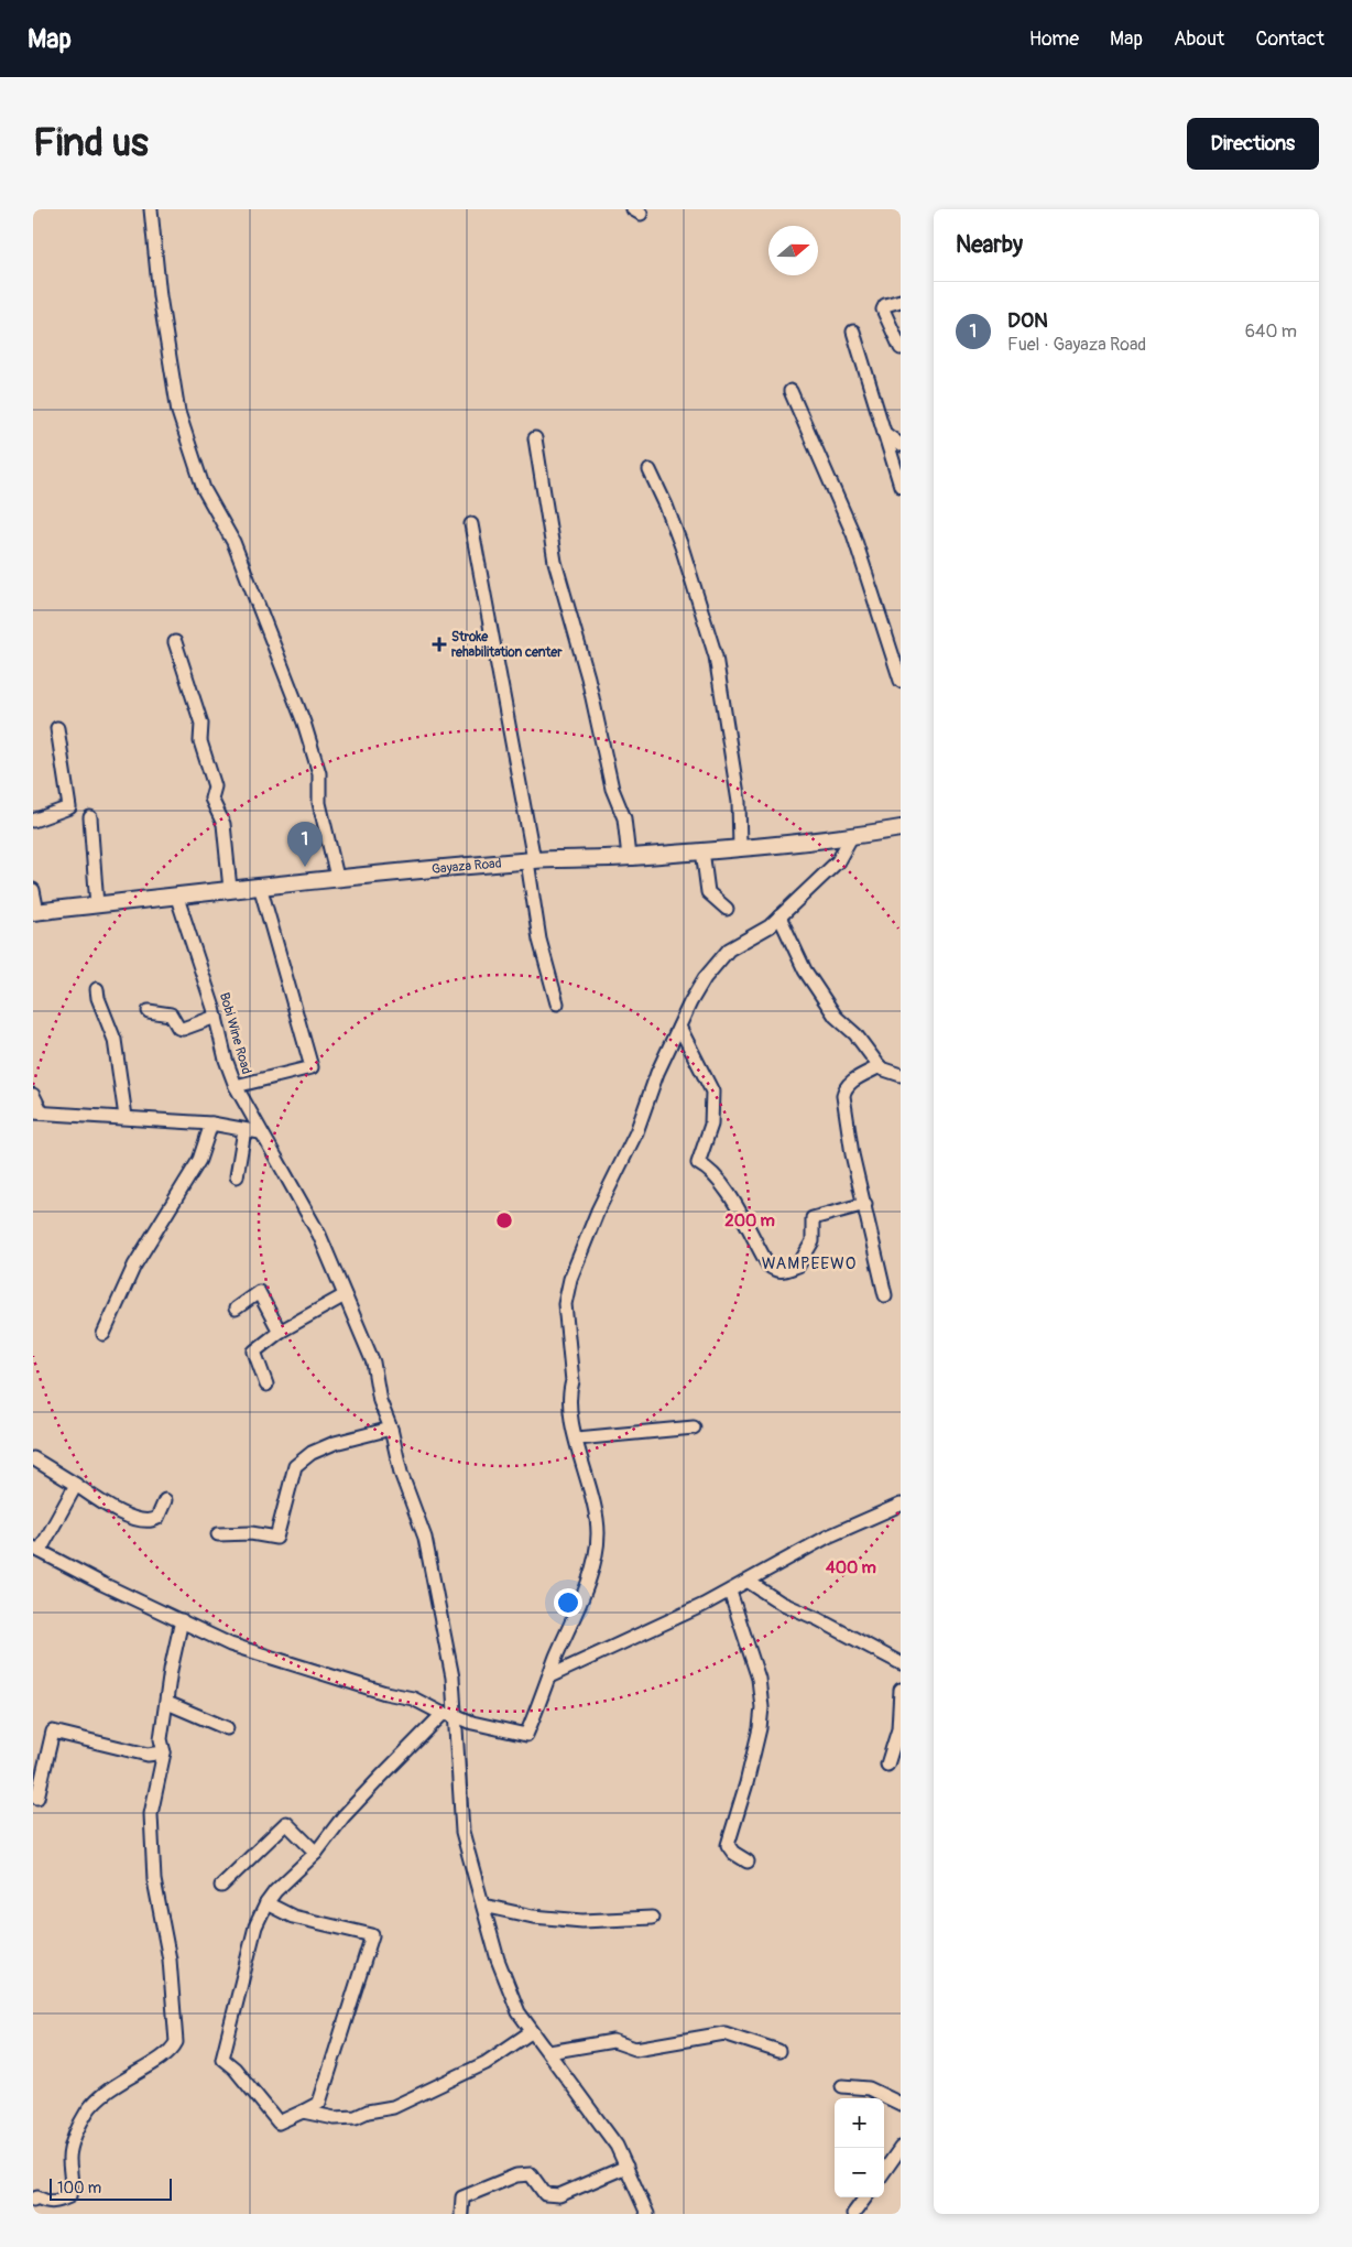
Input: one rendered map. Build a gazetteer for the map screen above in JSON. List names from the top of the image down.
{
  "streets": {
    "main road": ["Gayaza Road"],
    "street": ["Bobi Wine Road"]
  },
  "crossings": [
    ["Gayaza Road", "Bobi Wine Road"]
  ],
  "districts": ["WAMPEEWO"],
  "places": {
    "health": ["Stroke rehabilitation center"]
  },
  "scale_bar": "100 m",
  "north": "right",
  "page": {
    "header": "Map",
    "nav": [
      "Home",
      "Map",
      "About",
      "Contact"
    ],
    "buttons": "Directions",
    "title": "Find us",
    "heading": "Nearby",
    "list": [
      {
        "mark": "1",
        "name": "DON",
        "note": "Fuel · Gayaza Road",
        "value": "640 m"
      }
    ],
    "pins": "1",
    "map_buttons": ["+", "−"],
    "scale": "100 m"
  },
  "rings": ["200 m", "400 m"]
}
